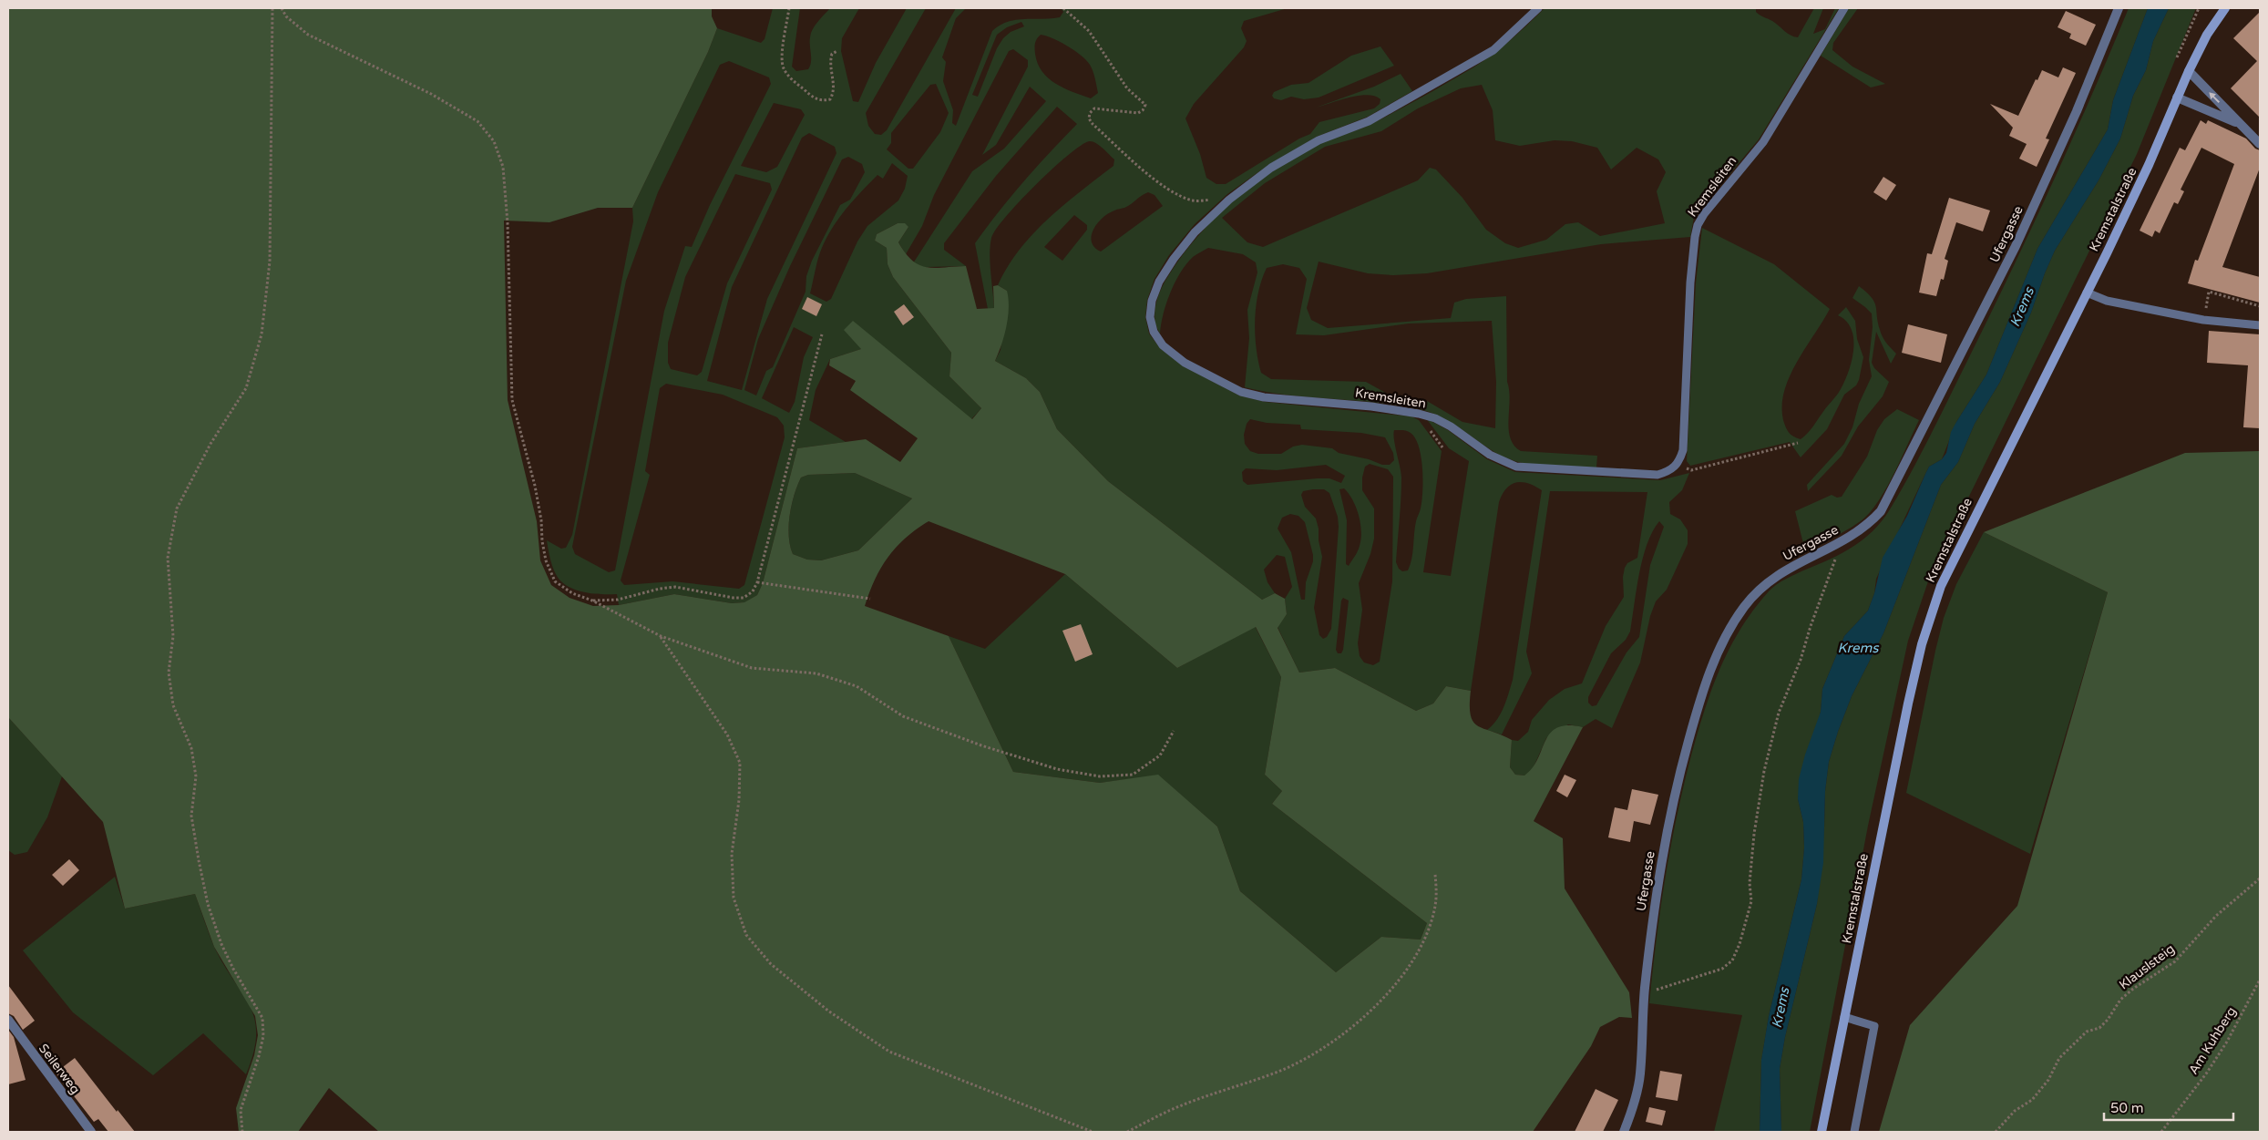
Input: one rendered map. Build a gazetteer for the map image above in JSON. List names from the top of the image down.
{
  "streets": {
    "main road": ["Kremstalstraße"],
    "street": ["Ufergasse", "Seilerweg"],
    "lane": ["Kremsleiten"],
    "path": ["Klauslsteig", "Am Kuhberg"]
  },
  "water": ["Krems"],
  "scale_bar": "50 m"
}
